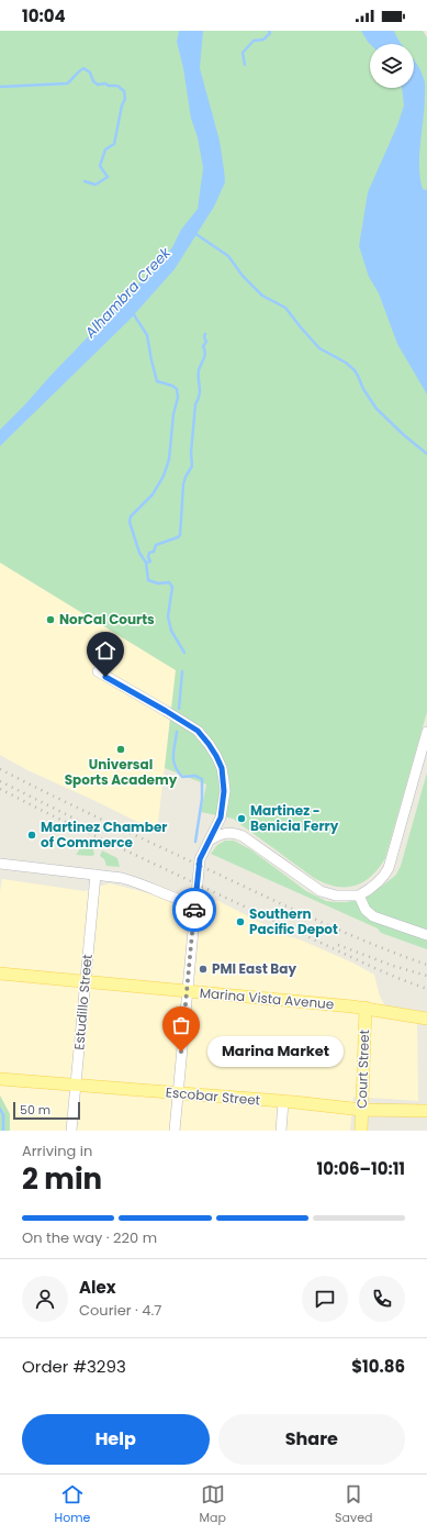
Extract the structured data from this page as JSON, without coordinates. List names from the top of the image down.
{
  "streets": {
    "main road": ["Marina Vista Avenue", "Court Street", "Escobar Street"],
    "street": ["Estudillo Street"]
  },
  "crossings": [
    ["Marina Vista Avenue", "Estudillo Street"],
    ["Marina Vista Avenue", "Court Street"],
    ["Estudillo Street", "Escobar Street"],
    ["Court Street", "Escobar Street"]
  ],
  "water": ["Alhambra Creek"],
  "places": [
    "NorCal Courts",
    "Universal Sports Academy",
    "Martinez - Benicia Ferry",
    "Martinez Chamber of Commerce",
    "Southern Pacific Depot",
    "PMI East Bay",
    "Marina Market"
  ],
  "scale_bar": "50 m",
  "page": {
    "status": "10:04",
    "bubble": "Marina Market",
    "scale": "50 m",
    "heading": ["2 min", "Arriving in", "10:06–10:11"],
    "panel": [
      "Alex",
      "Courier · 4.7",
      "Order #3293",
      "$10.86"
    ],
    "bar": "On the way · 220 m",
    "buttons": ["Help", "Share"],
    "tabs": ["Home", "Map", "Saved"]
  }
}
